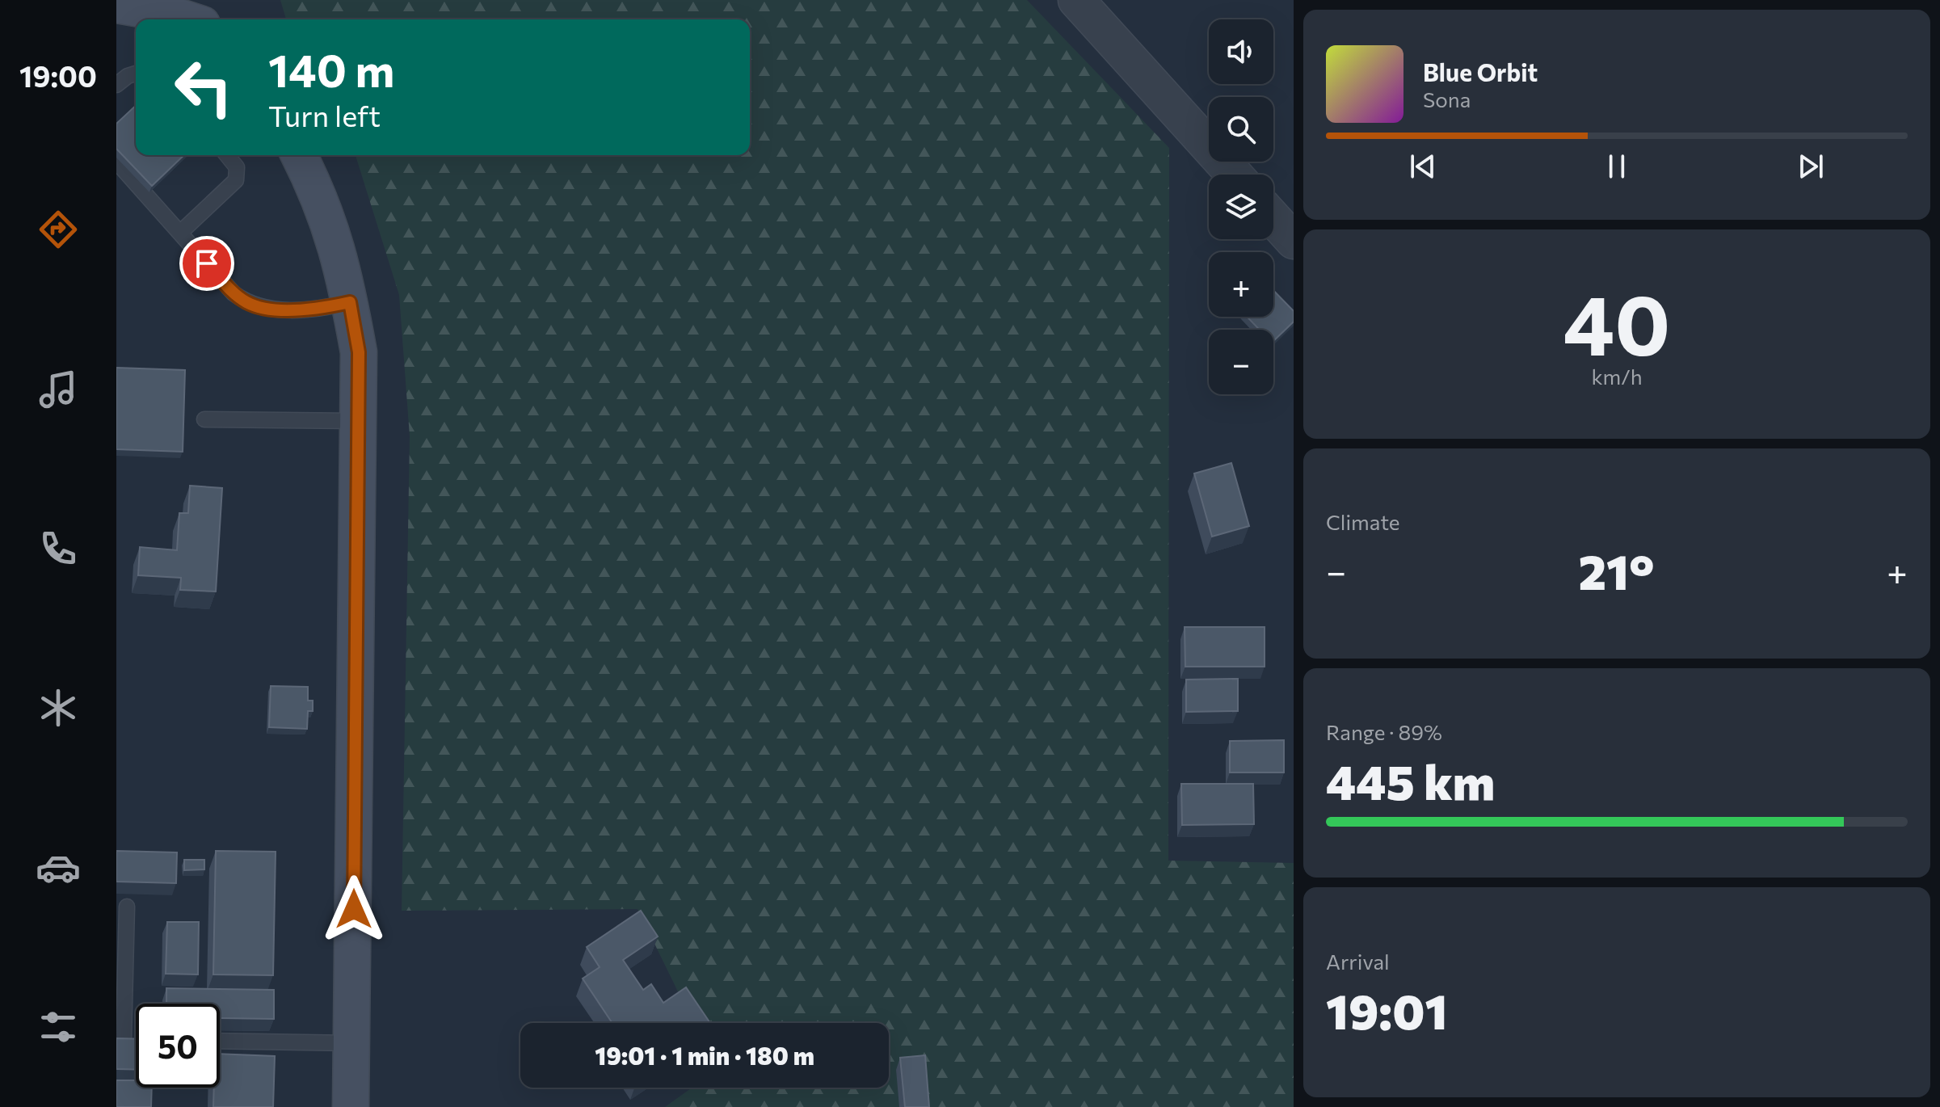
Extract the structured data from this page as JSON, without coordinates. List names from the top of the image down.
{
  "page": {
    "tabs": "19:00",
    "map_buttons": ["+", "−"],
    "turn": ["140 m", "Turn left"],
    "song": ["Blue Orbit", "Sona"],
    "tile": [
      ["40", "km/h"],
      "Climate",
      ["Range · 89%", "445 km"],
      ["Arrival", "19:01"]
    ],
    "heat": ["−", "21°", "+"],
    "limit": "50",
    "trip": "19:01 · 1 min · 180 m"
  }
}
